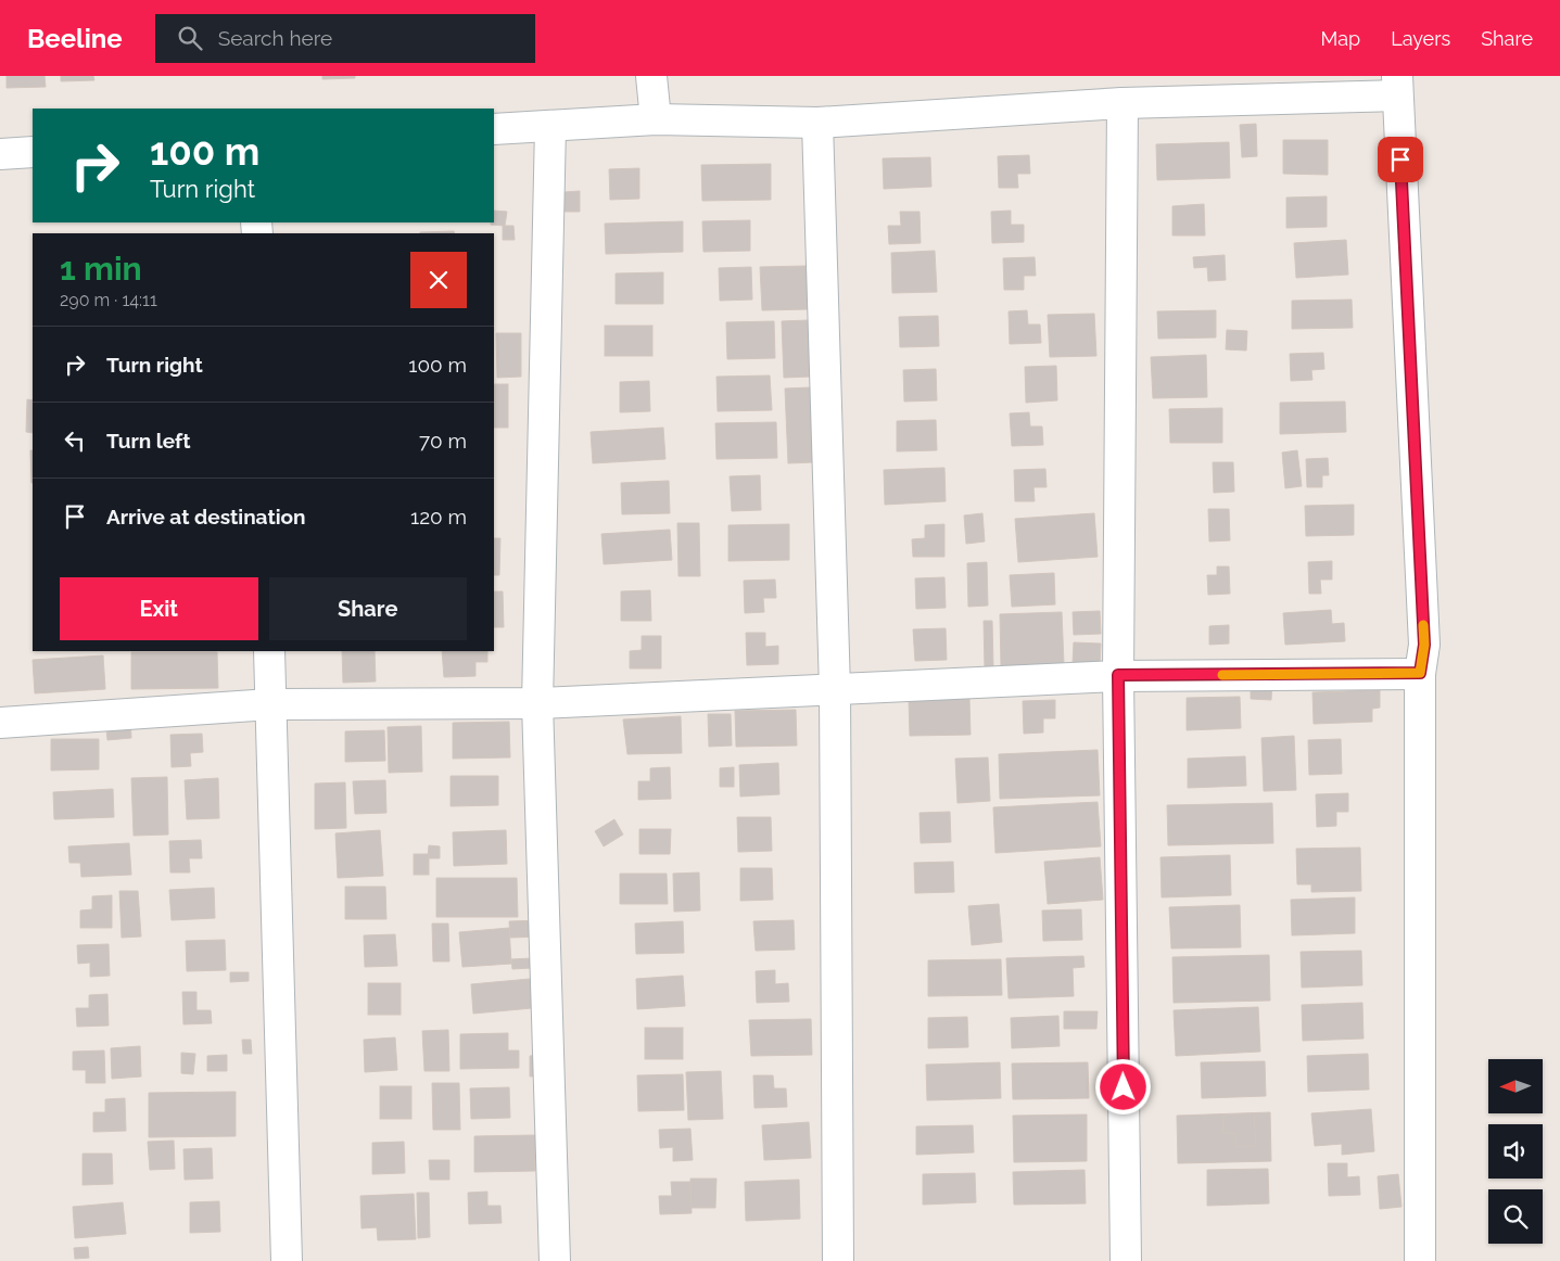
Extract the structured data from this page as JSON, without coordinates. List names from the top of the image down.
{
  "north": "left",
  "page": {
    "header": "Beeline",
    "search": "Search here",
    "nav": ["Map", "Layers", "Share"],
    "turn": ["100 m", "Turn right"],
    "heading": ["1 min", "290 m · 14:11"],
    "list": [
      {
        "name": "Turn right",
        "value": "100 m"
      },
      {
        "name": "Turn left",
        "value": "70 m"
      },
      {
        "name": "Arrive at destination",
        "value": "120 m"
      }
    ],
    "buttons": ["Exit", "Share"]
  }
}
